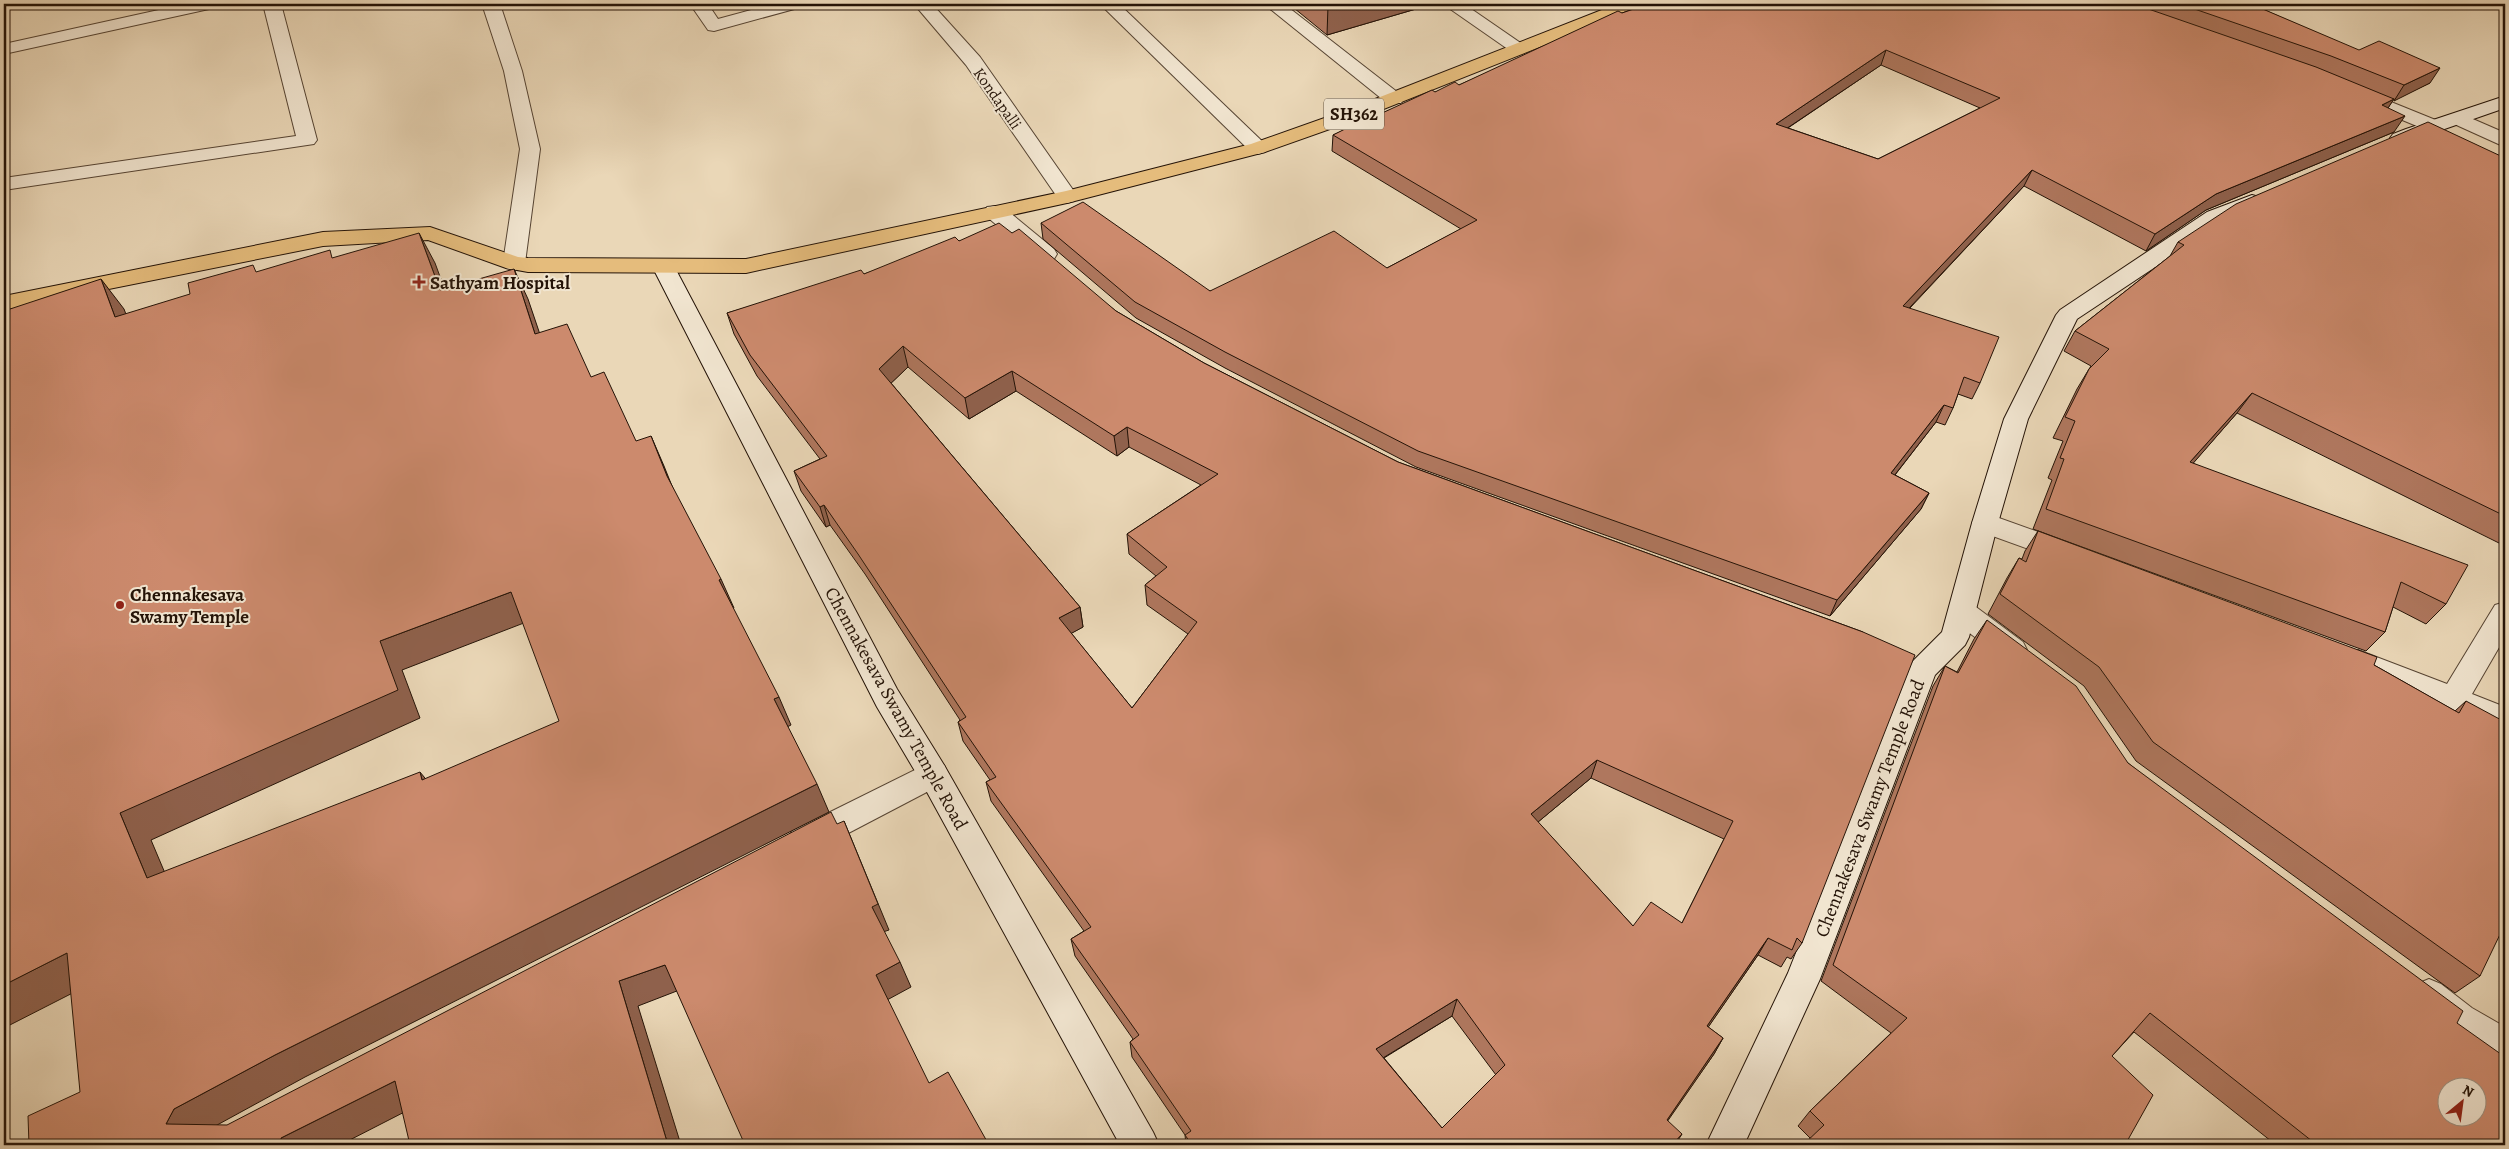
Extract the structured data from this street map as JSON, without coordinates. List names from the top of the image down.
{
  "streets": {
    "main road": ["SH362"],
    "street": ["Kondapalli", "Chennakesava Swamy Temple Road"]
  },
  "crossings": [
    ["Kondapalli", "SH362"],
    ["SH362", "Chennakesava Swamy Temple Road"]
  ],
  "places": {
    "health": ["Sathyam Hospital"],
    "other": ["Chennakesava Swamy Temple"]
  },
  "north": "top right"
}
